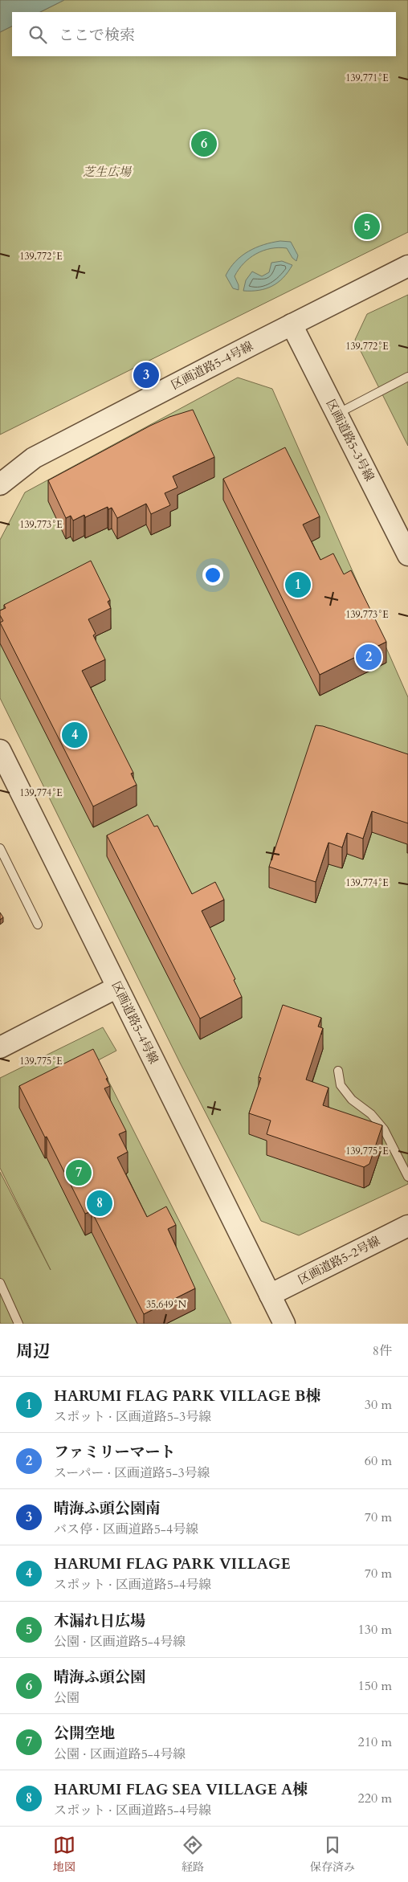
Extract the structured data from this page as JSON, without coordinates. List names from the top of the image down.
{
  "streets": {
    "street": ["区画道路5-4号線", "区画道路5-3号線", "区画道路5-2号線"]
  },
  "crossings": [
    ["区画道路5-4号線", "区画道路5-3号線"],
    ["区画道路5-4号線", "区画道路5-2号線"]
  ],
  "parks": ["芝生広場"],
  "page": {
    "search": "ここで検索",
    "pins": [
      "6",
      "5",
      "3",
      "1",
      "2",
      "4",
      "7",
      "8"
    ],
    "heading": ["周辺", "8件"],
    "list": [
      {
        "mark": "1",
        "name": "HARUMI FLAG PARK VILLAGE B棟",
        "note": "スポット · 区画道路5-3号線",
        "value": "30 m"
      },
      {
        "mark": "2",
        "name": "ファミリーマート",
        "note": "スーパー · 区画道路5-3号線",
        "value": "60 m"
      },
      {
        "mark": "3",
        "name": "晴海ふ頭公園南",
        "note": "バス停 · 区画道路5-4号線",
        "value": "70 m"
      },
      {
        "mark": "4",
        "name": "HARUMI FLAG PARK VILLAGE",
        "note": "スポット · 区画道路5-4号線",
        "value": "70 m"
      },
      {
        "mark": "5",
        "name": "木漏れ日広場",
        "note": "公園 · 区画道路5-4号線",
        "value": "130 m"
      },
      {
        "mark": "6",
        "name": "晴海ふ頭公園",
        "note": "公園",
        "value": "150 m"
      },
      {
        "mark": "7",
        "name": "公開空地",
        "note": "公園 · 区画道路5-4号線",
        "value": "210 m"
      },
      {
        "mark": "8",
        "name": "HARUMI FLAG SEA VILLAGE A棟",
        "note": "スポット · 区画道路5-4号線",
        "value": "220 m"
      }
    ],
    "nav": ["地図", "経路", "保存済み"]
  },
  "coordinates": [
    "139.771°E",
    "139.772°E",
    "139.773°E",
    "139.774°E",
    "139.775°E",
    "35.649°N"
  ]
}
